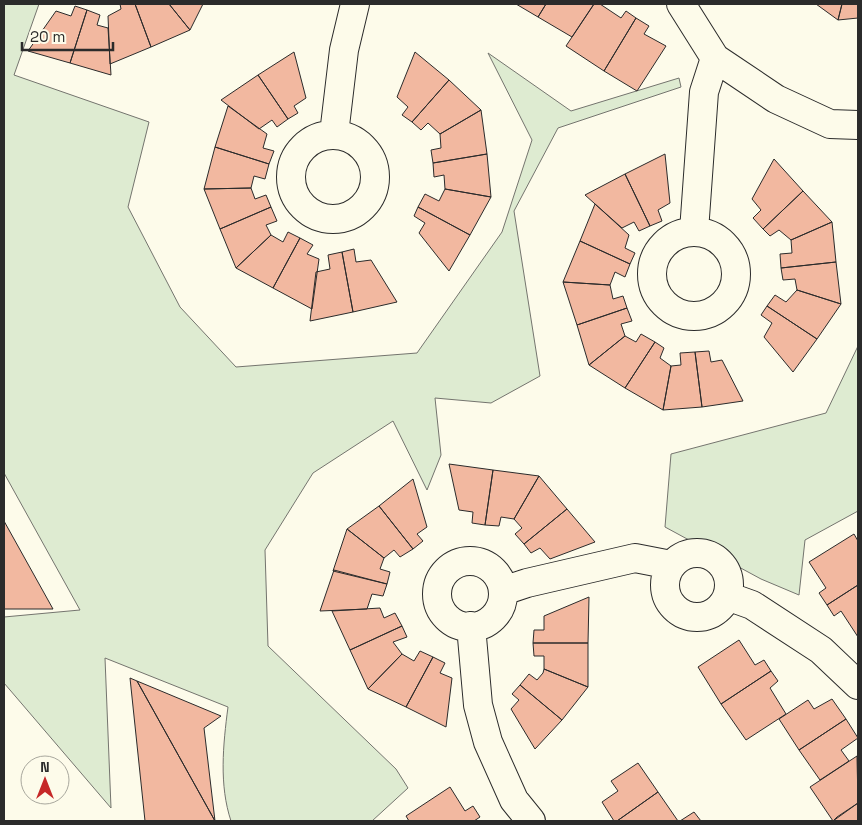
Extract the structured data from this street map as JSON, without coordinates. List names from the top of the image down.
{
  "scale_bar": "20 m",
  "north": "top"
}
